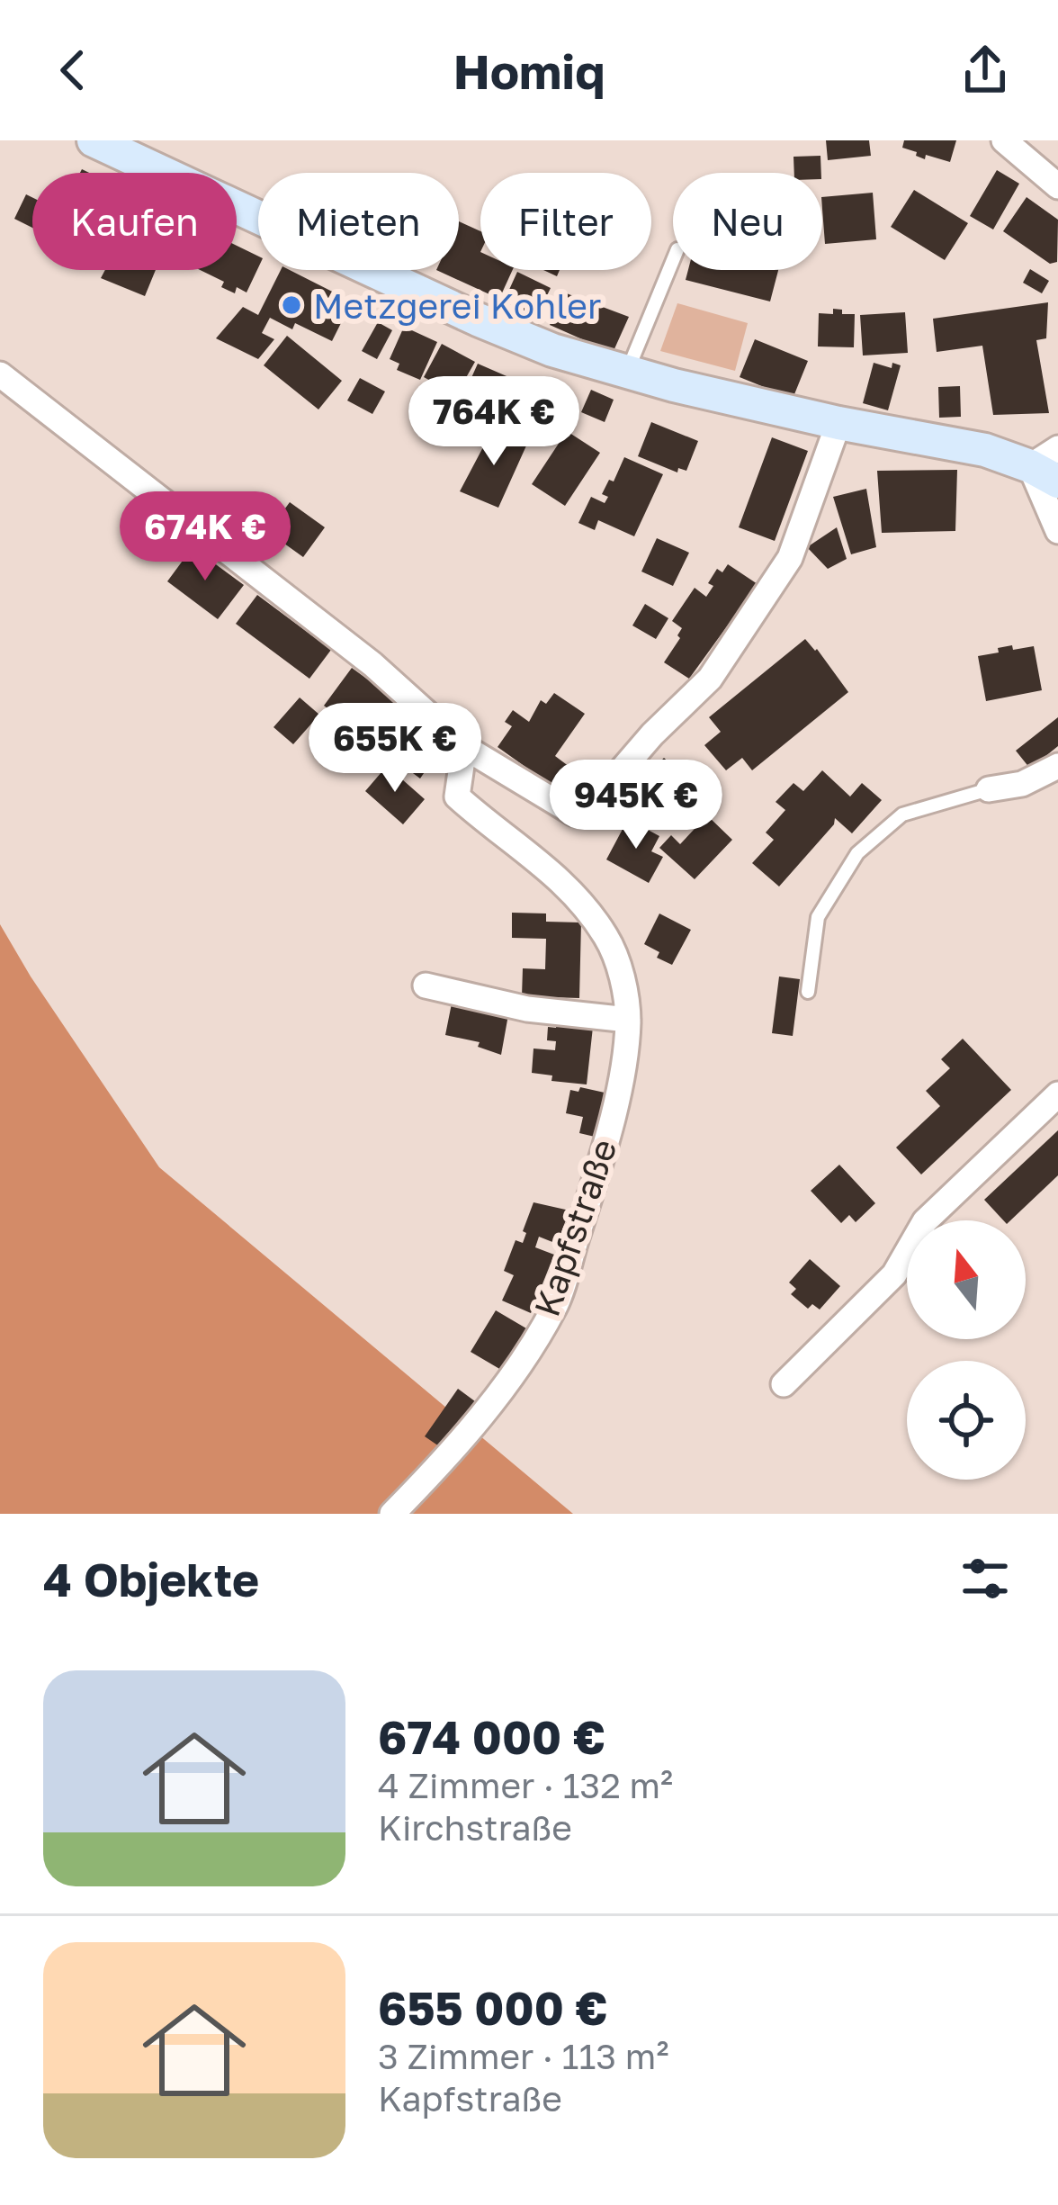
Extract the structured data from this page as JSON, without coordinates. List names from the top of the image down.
{
  "streets": {
    "street": ["Kapfstraße"]
  },
  "places": ["Metzgerei Kohler"],
  "north": "top",
  "page": {
    "header": "Homiq",
    "chip": [
      "Kaufen",
      "Mieten",
      "Filter",
      "Neu"
    ],
    "price": [
      "764K €",
      "674K €",
      "655K €",
      "945K €"
    ],
    "heading": "4 Objekte",
    "list": [
      {
        "name": "674 000 €",
        "note": "4 Zimmer · 132 m² · Kirchstraße"
      },
      {
        "name": "655 000 €",
        "note": "3 Zimmer · 113 m² · Kapfstraße"
      }
    ]
  }
}
